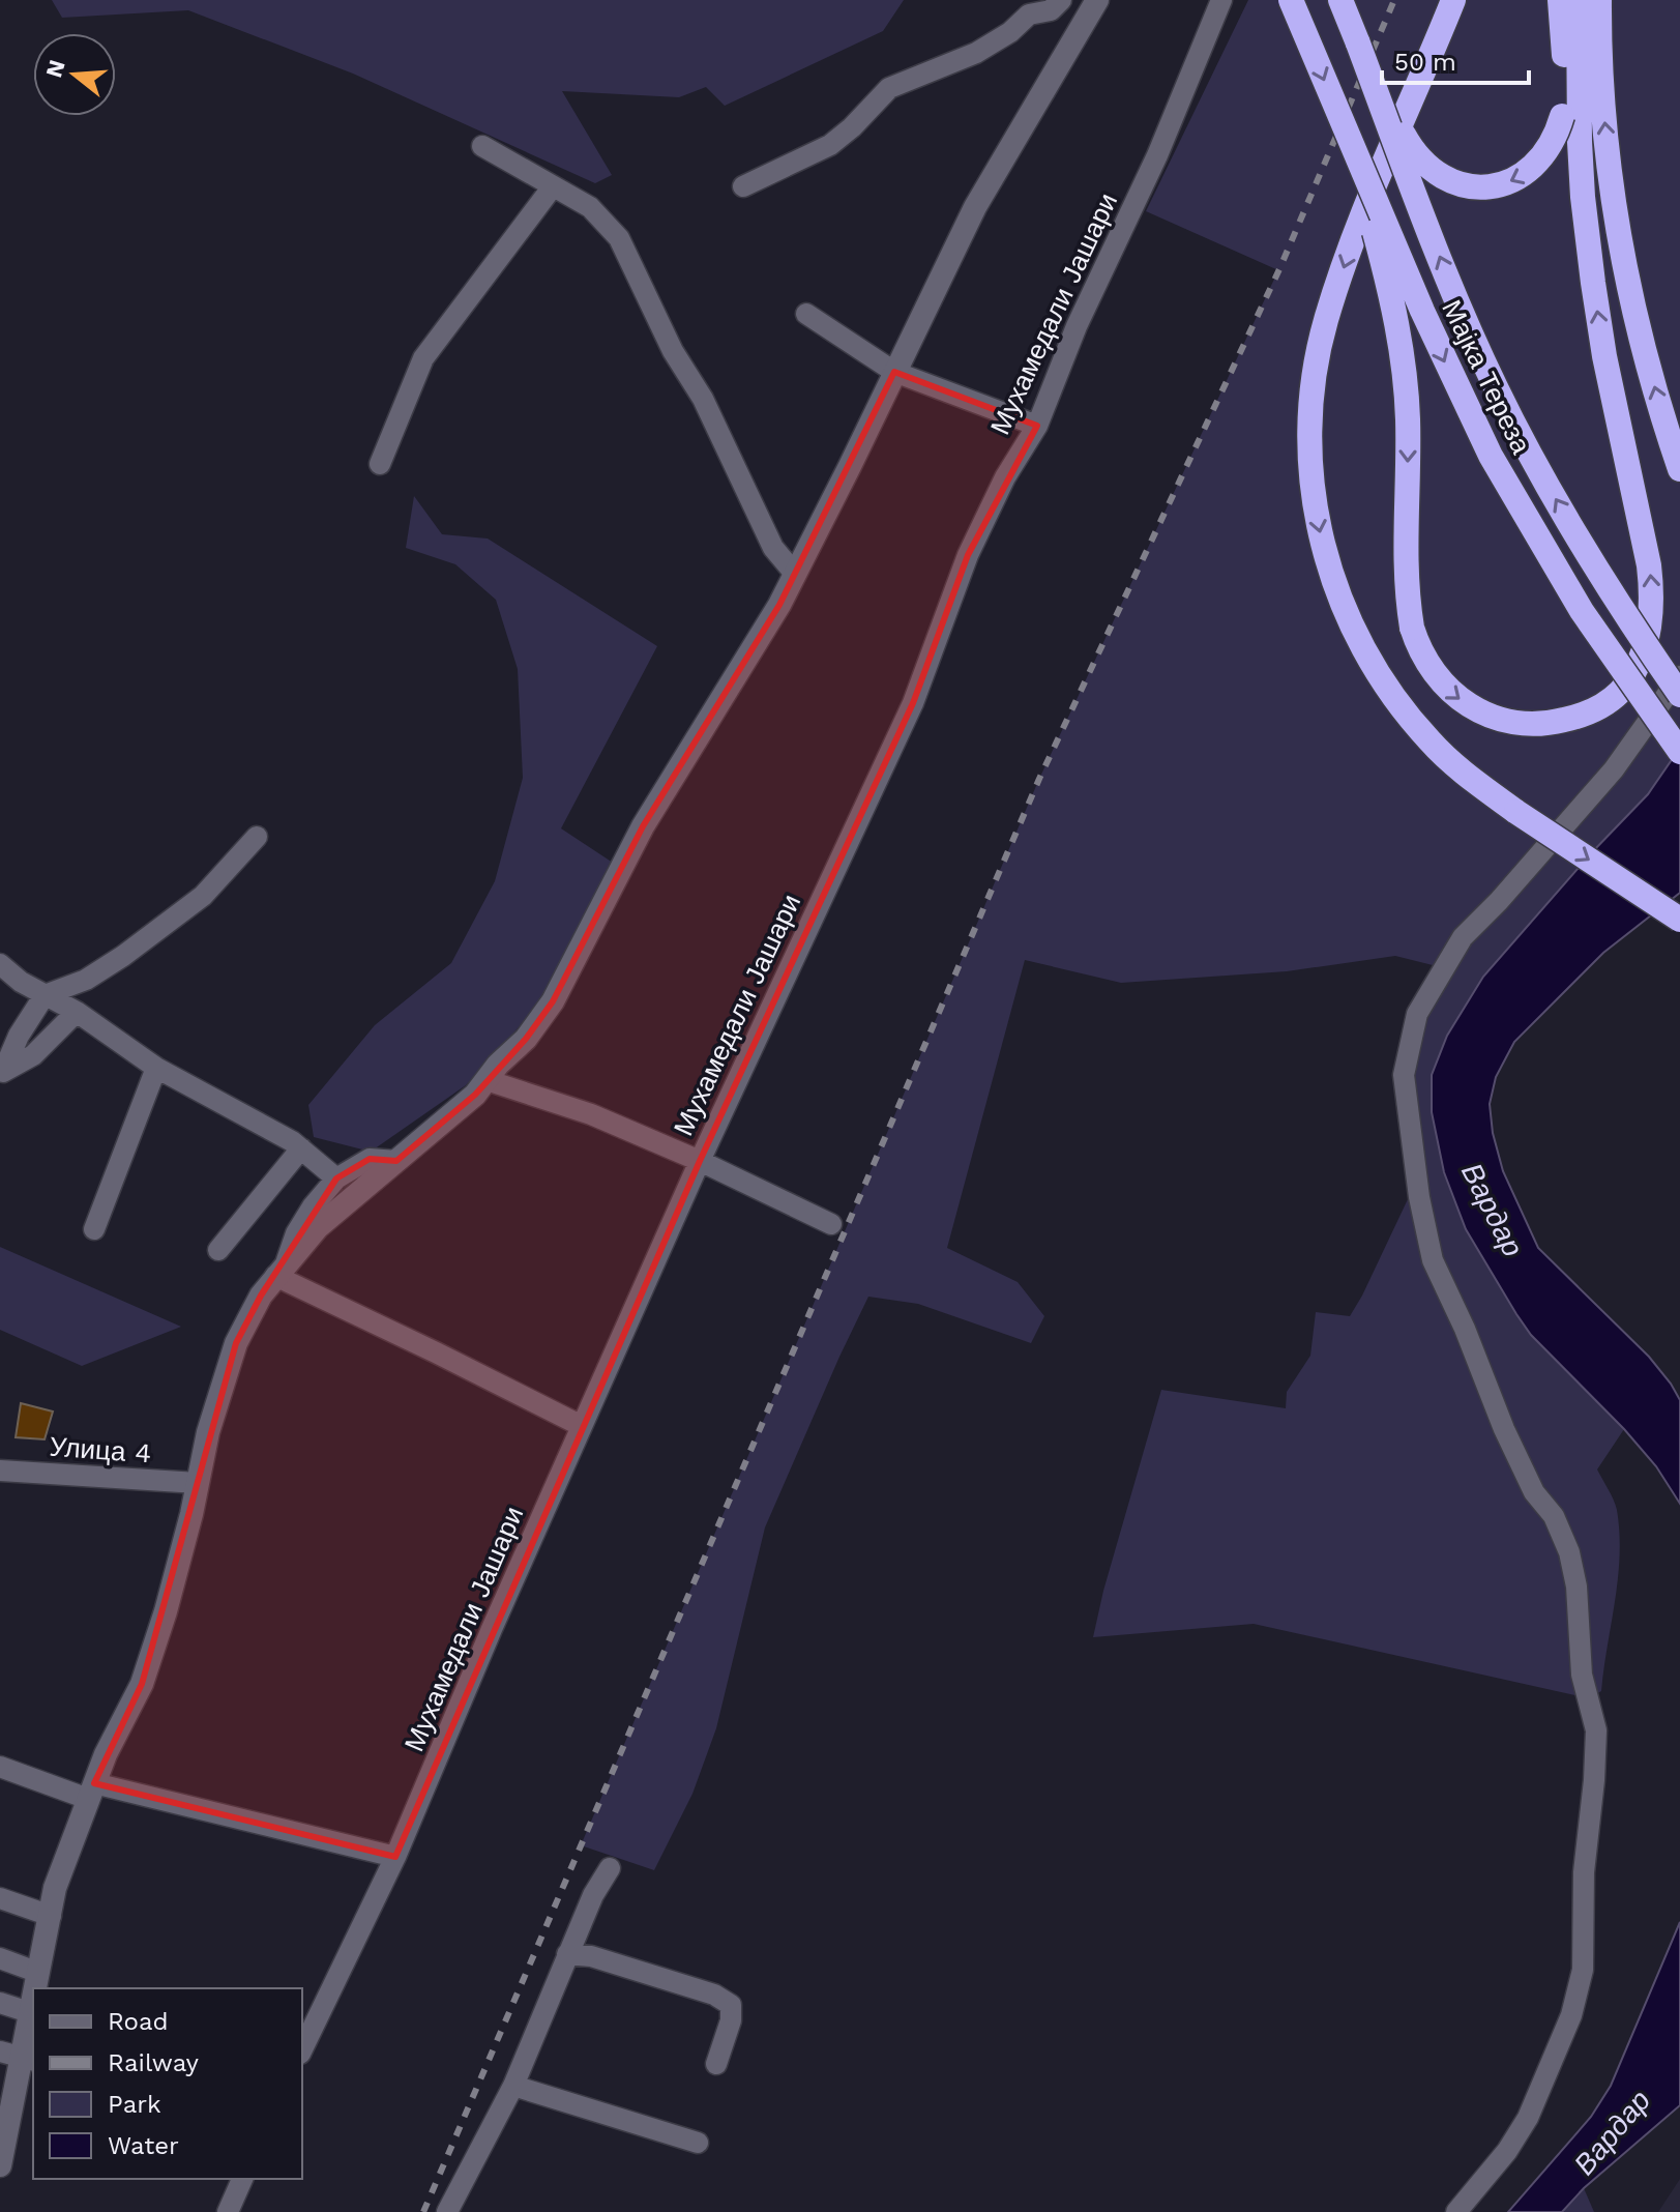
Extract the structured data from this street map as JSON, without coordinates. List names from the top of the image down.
{
  "streets": {
    "highway": ["Мајка Тереза"],
    "street": ["Мухамедали Јашари", "Улица 4"]
  },
  "water": ["Вардар"],
  "legend": [
    "Road",
    "Railway",
    "Park",
    "Water"
  ],
  "scale_bar": "50 m",
  "north": "left"
}
